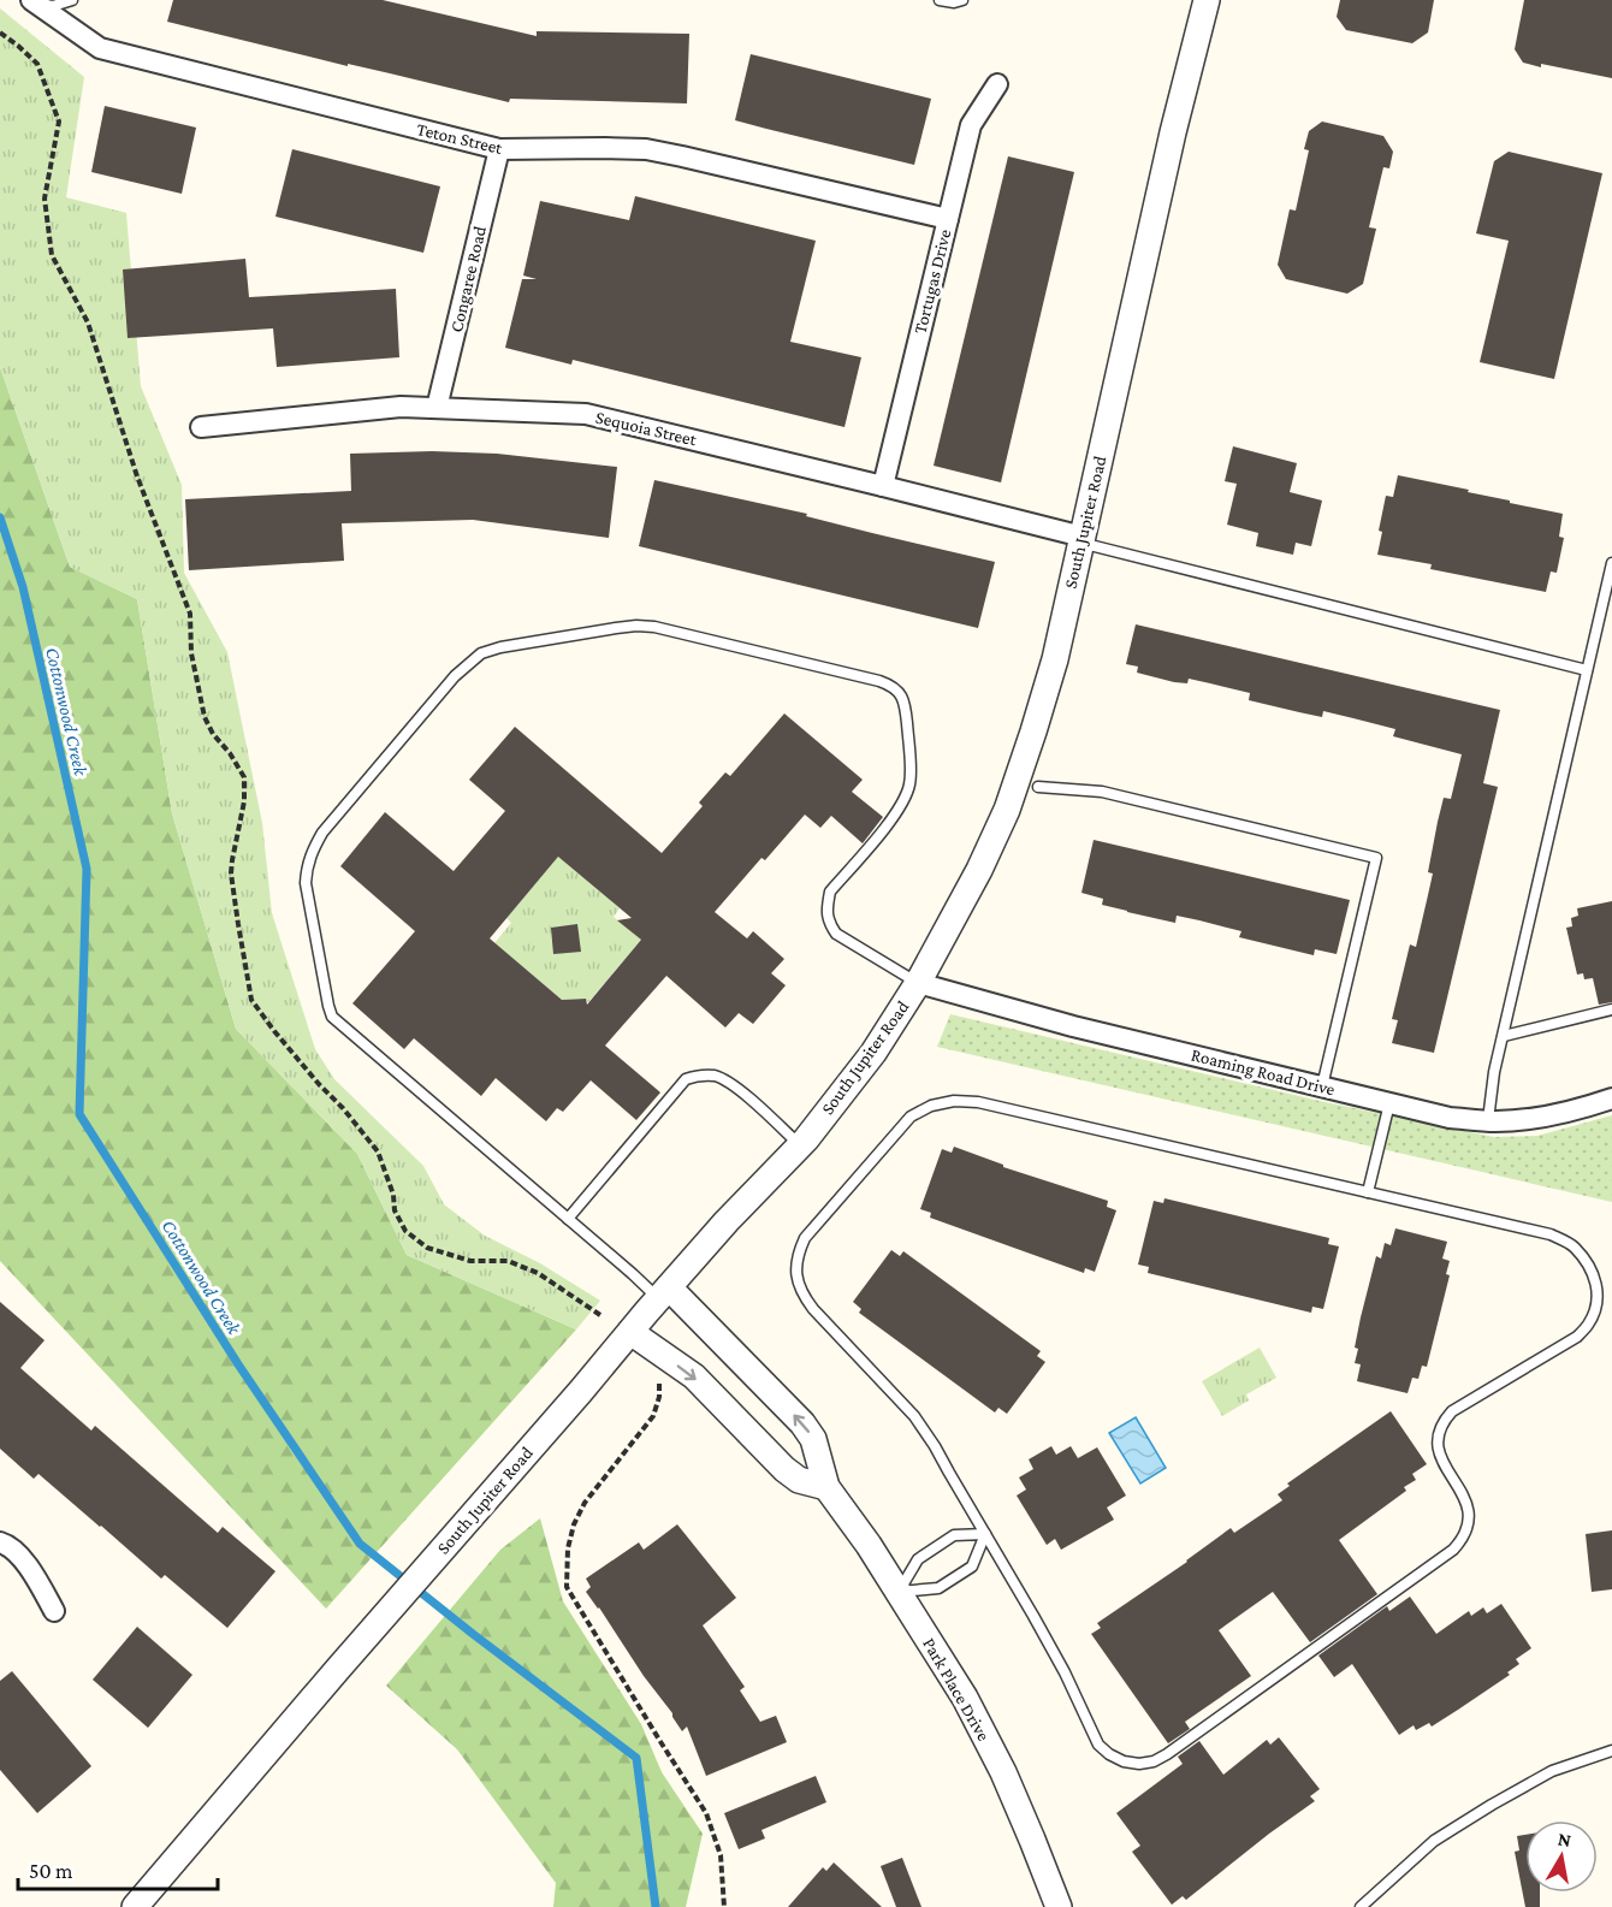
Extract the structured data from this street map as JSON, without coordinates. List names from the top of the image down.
{
  "streets": {
    "street": [
      "Teton Street",
      "Congaree Road",
      "Tortugas Drive",
      "Sequoia Street",
      "South Jupiter Road",
      "Roaming Road Drive",
      "Park Place Drive"
    ]
  },
  "crossings": [
    ["Teton Street", "Congaree Road"],
    ["Teton Street", "Tortugas Drive"],
    ["Congaree Road", "Sequoia Street"],
    ["Tortugas Drive", "Sequoia Street"],
    ["Sequoia Street", "South Jupiter Road"],
    ["South Jupiter Road", "Roaming Road Drive"],
    ["South Jupiter Road", "Park Place Drive"]
  ],
  "water": ["Cottonwood Creek"],
  "scale_bar": "50 m",
  "north": "top"
}
